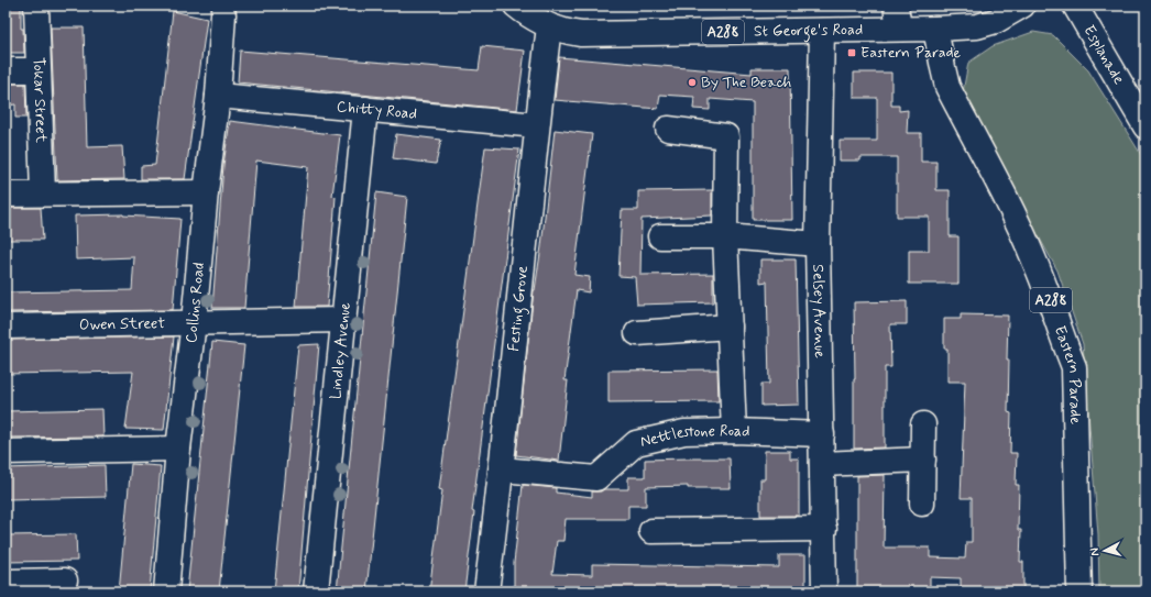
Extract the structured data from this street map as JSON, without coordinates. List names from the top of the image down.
{
  "streets": {
    "street": [
      "St George's Road",
      "A288",
      "Esplanade",
      "Tokar Street",
      "Chitty Road",
      "Collins Road",
      "Festing Grove",
      "Selsey Avenue",
      "Owen Street",
      "Lindley Avenue",
      "Eastern Parade",
      "Nettlestone Road"
    ]
  },
  "crossings": [
    ["St George's Road", "Festing Grove"],
    ["St George's Road", "Selsey Avenue"],
    ["St George's Road", "Eastern Parade"],
    ["Chitty Road", "Collins Road"],
    ["Chitty Road", "Festing Grove"],
    ["Chitty Road", "Lindley Avenue"],
    ["Collins Road", "Owen Street"],
    ["Festing Grove", "Nettlestone Road"],
    ["Selsey Avenue", "Nettlestone Road"],
    ["Owen Street", "Lindley Avenue"]
  ],
  "places": {
    "transit": ["Eastern Parade"],
    "other": ["By The Beach"]
  },
  "north": "left"
}
